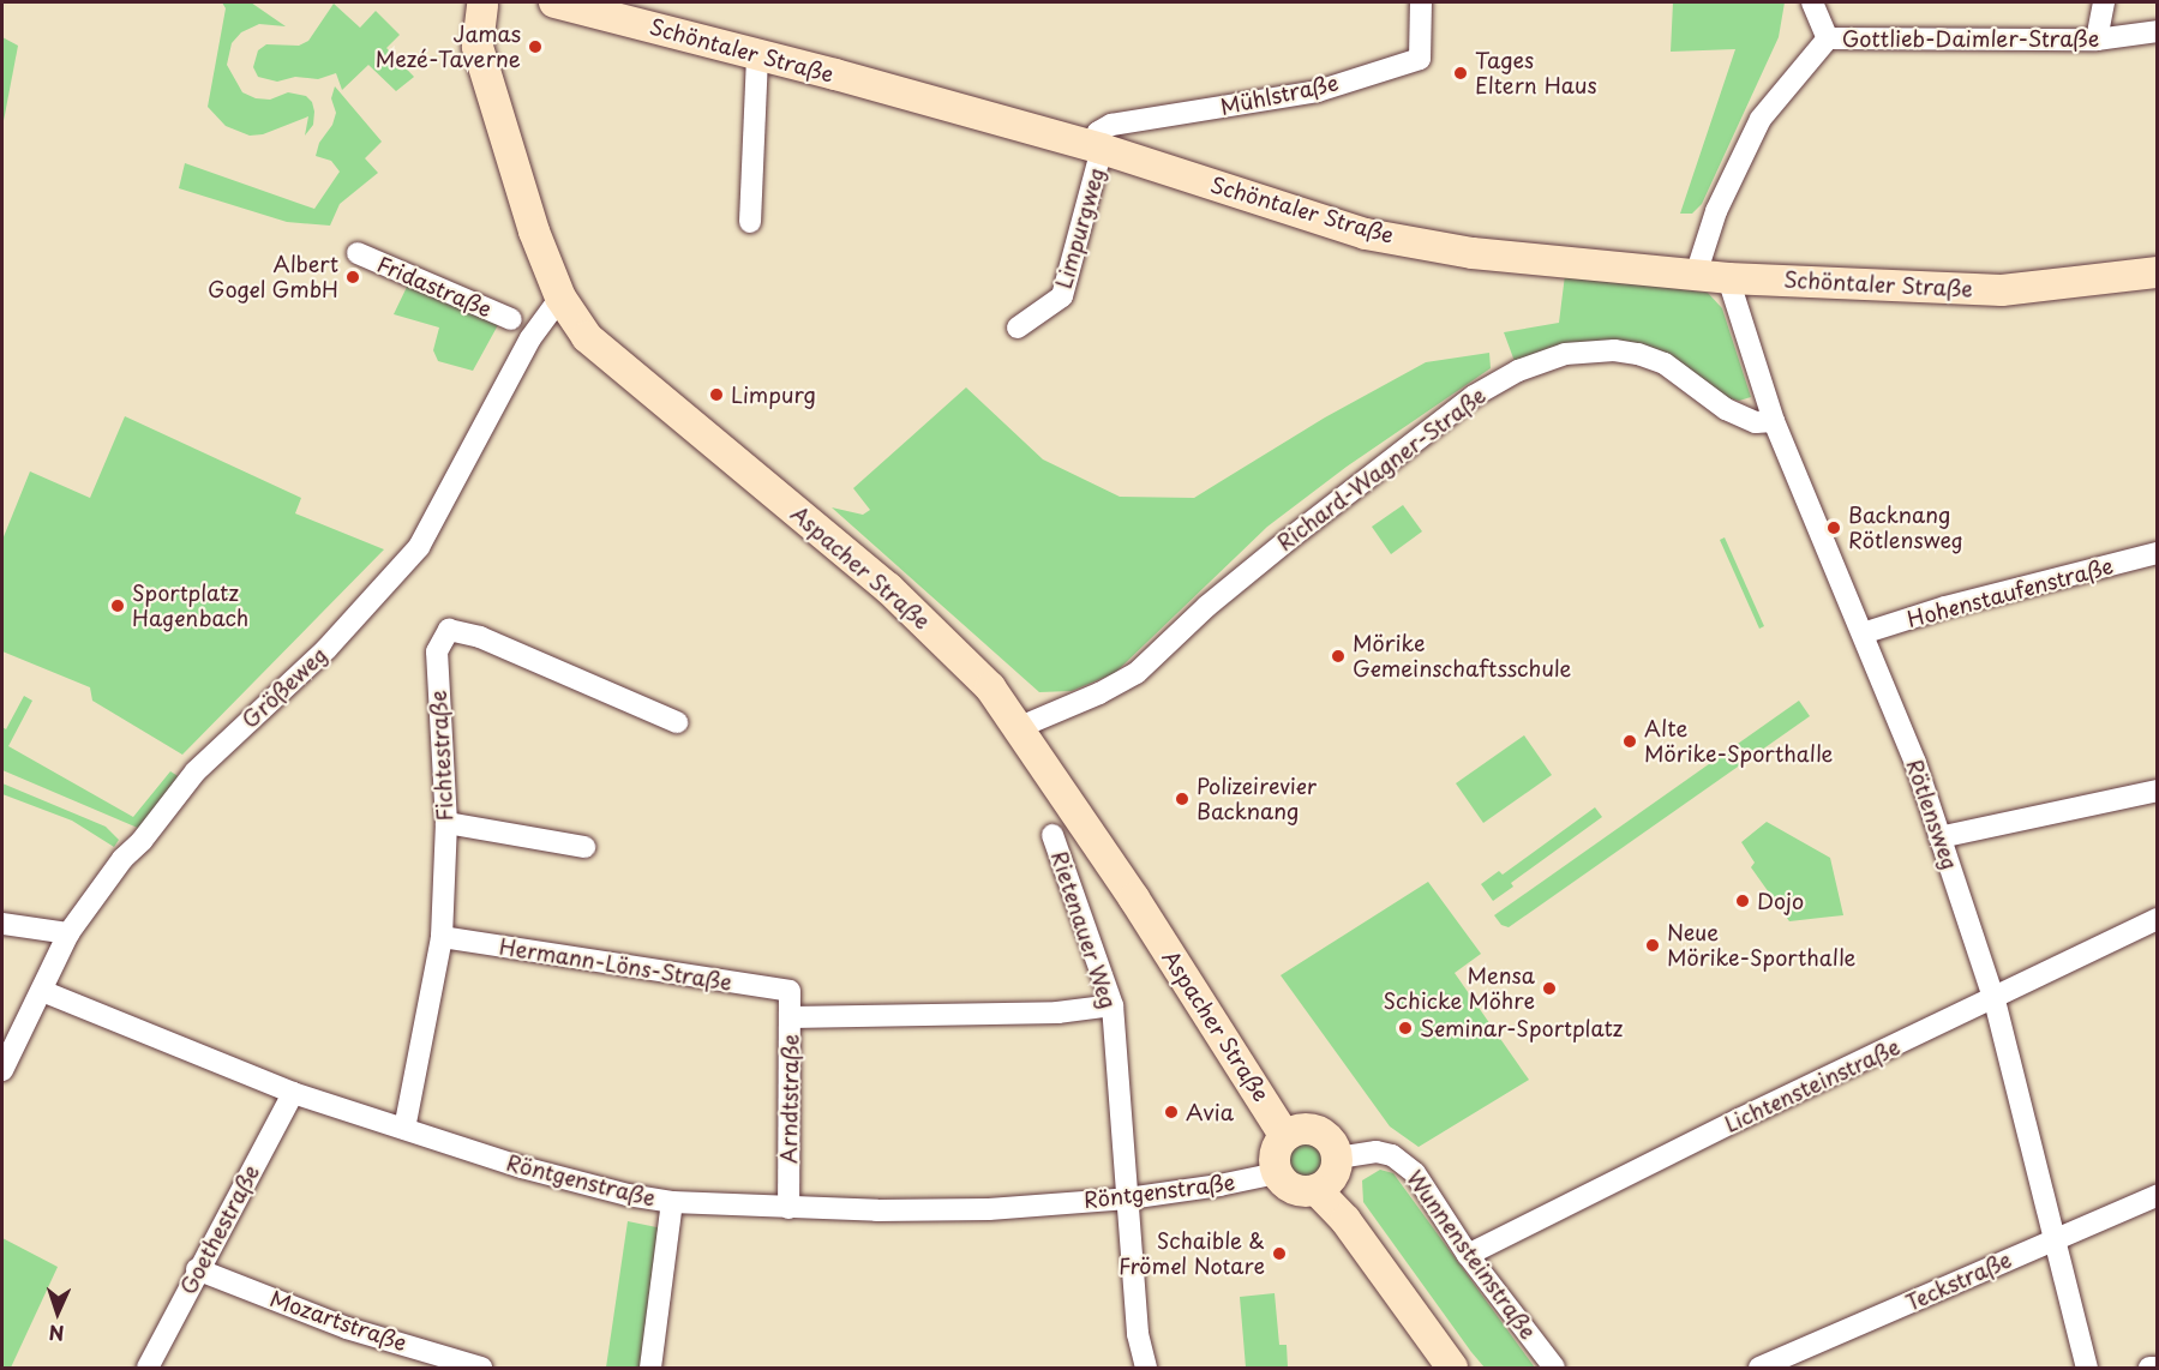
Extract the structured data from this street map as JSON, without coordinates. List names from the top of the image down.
{
  "streets": {
    "street": [
      "Gottlieb-Daimler-Straße",
      "Schöntaler Straße",
      "Mühlstraße",
      "Limpurgweg",
      "Fridastraße",
      "Richard-Wagner-Straße",
      "Aspacher Straße",
      "Hohenstaufenstraße",
      "Größeweg",
      "Fichtestraße",
      "Rötlensweg",
      "Rietenauer Weg",
      "Hermann-Löns-Straße",
      "Lichtensteinstraße",
      "Arndtstraße",
      "Röntgenstraße",
      "Goethestraße",
      "Wunnensteinstraße",
      "Teckstraße",
      "Mozartstraße"
    ]
  },
  "crossings": [
    ["Schöntaler Straße", "Mühlstraße"],
    ["Schöntaler Straße", "Limpurgweg"],
    ["Schöntaler Straße", "Rötlensweg"],
    ["Mühlstraße", "Limpurgweg"],
    ["Richard-Wagner-Straße", "Aspacher Straße"],
    ["Richard-Wagner-Straße", "Rötlensweg"],
    ["Aspacher Straße", "Größeweg"],
    ["Aspacher Straße", "Röntgenstraße"],
    ["Aspacher Straße", "Wunnensteinstraße"],
    ["Hohenstaufenstraße", "Rötlensweg"],
    ["Größeweg", "Röntgenstraße"],
    ["Fichtestraße", "Hermann-Löns-Straße"],
    ["Fichtestraße", "Röntgenstraße"],
    ["Rötlensweg", "Lichtensteinstraße"],
    ["Rötlensweg", "Teckstraße"],
    ["Rietenauer Weg", "Röntgenstraße"],
    ["Hermann-Löns-Straße", "Arndtstraße"],
    ["Lichtensteinstraße", "Wunnensteinstraße"],
    ["Arndtstraße", "Röntgenstraße"],
    ["Röntgenstraße", "Goethestraße"],
    ["Röntgenstraße", "Wunnensteinstraße"],
    ["Goethestraße", "Mozartstraße"]
  ],
  "places": [
    "Jamas Mezé-Taverne",
    "Tages Eltern Haus",
    "Albert Gogel GmbH",
    "Limpurg",
    "Backnang Rötlensweg",
    "Sportplatz Hagenbach",
    "Mörike Gemeinschaftsschule",
    "Alte Mörike-Sporthalle",
    "Polizeirevier Backnang",
    "Dojo",
    "Neue Mörike-Sporthalle",
    "Mensa Schicke Möhre",
    "Seminar-Sportplatz",
    "Avia",
    "Schaible & Frömel Notare"
  ],
  "north": "bottom"
}
